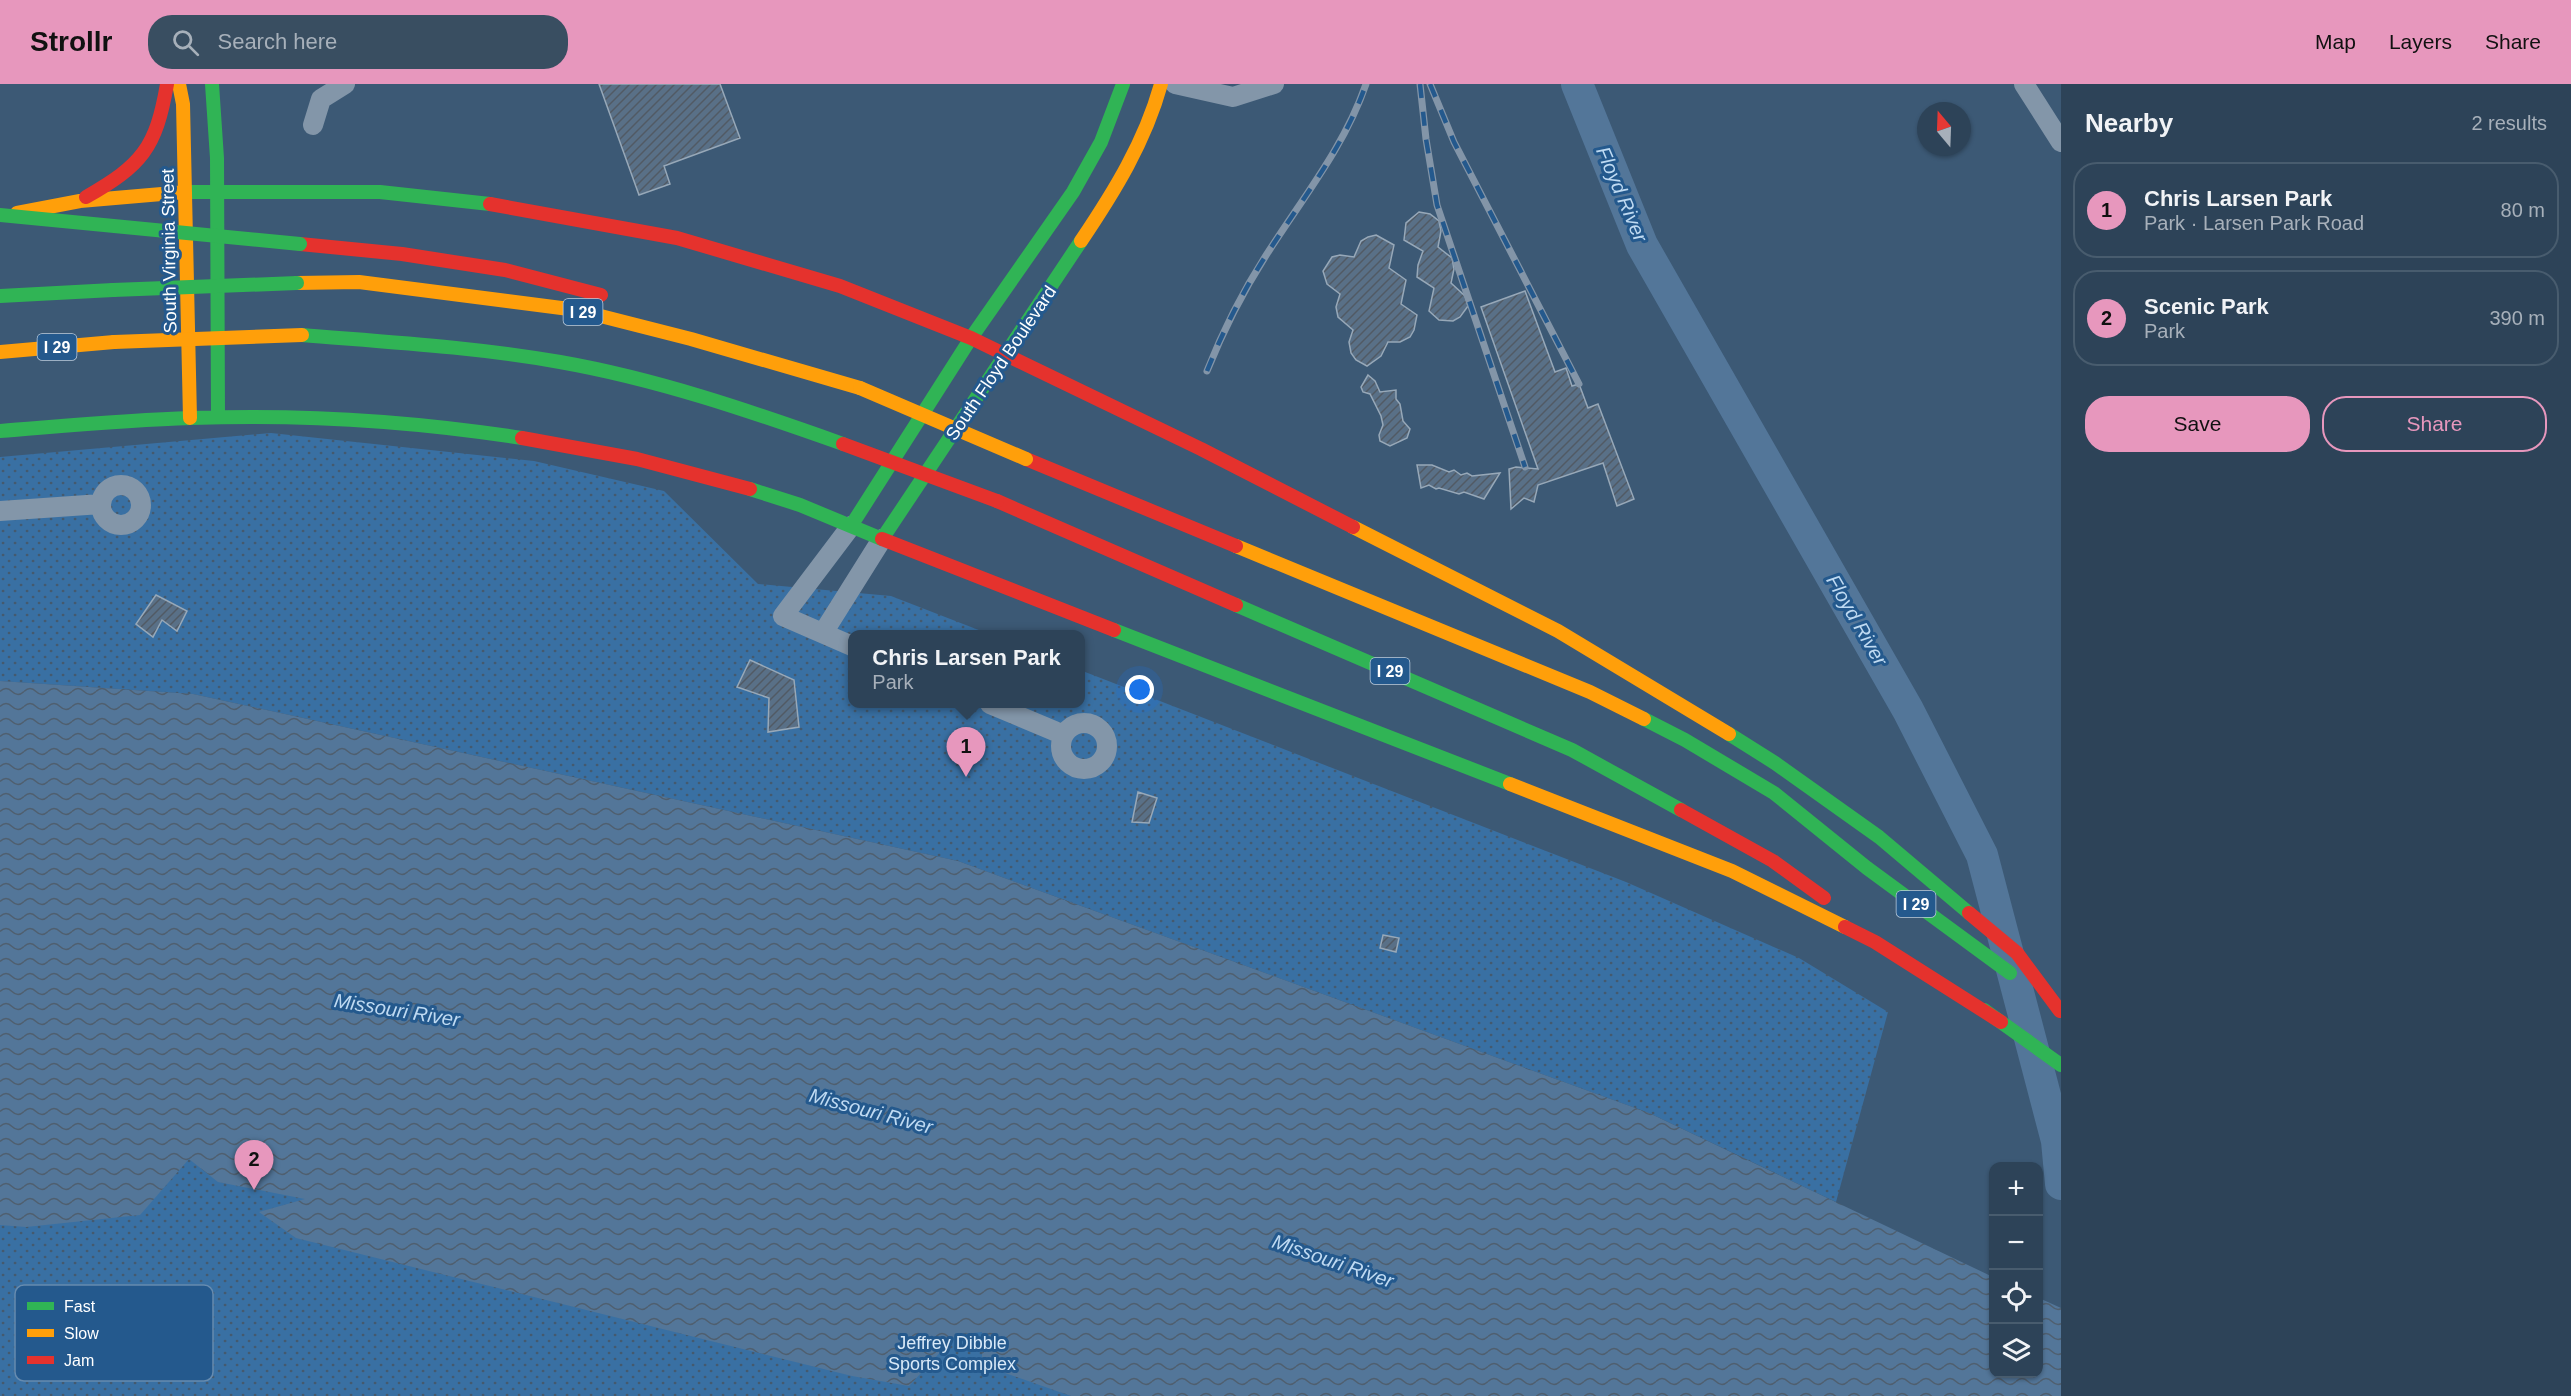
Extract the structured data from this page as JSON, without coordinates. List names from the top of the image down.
{
  "streets": {
    "main road": ["South Virginia Street", "I 29", "South Floyd Boulevard"]
  },
  "water": ["Floyd River", "Missouri River"],
  "parks": ["Jeffrey Dibble Sports Complex"],
  "legend": ["Fast", "Slow", "Jam"],
  "north": "top",
  "page": {
    "header": "Strollr",
    "search": "Search here",
    "nav": ["Map", "Layers", "Share"],
    "heading": ["Nearby", "2 results"],
    "list": [
      {
        "mark": "1",
        "name": "Chris Larsen Park",
        "note": "Park · Larsen Park Road",
        "value": "80 m"
      },
      {
        "mark": "2",
        "name": "Scenic Park",
        "note": "Park",
        "value": "390 m"
      }
    ],
    "buttons": ["Save", "Share"],
    "popup": ["Chris Larsen Park", "Park"],
    "pins": ["1", "2"],
    "map_buttons": ["+", "−"]
  }
}
